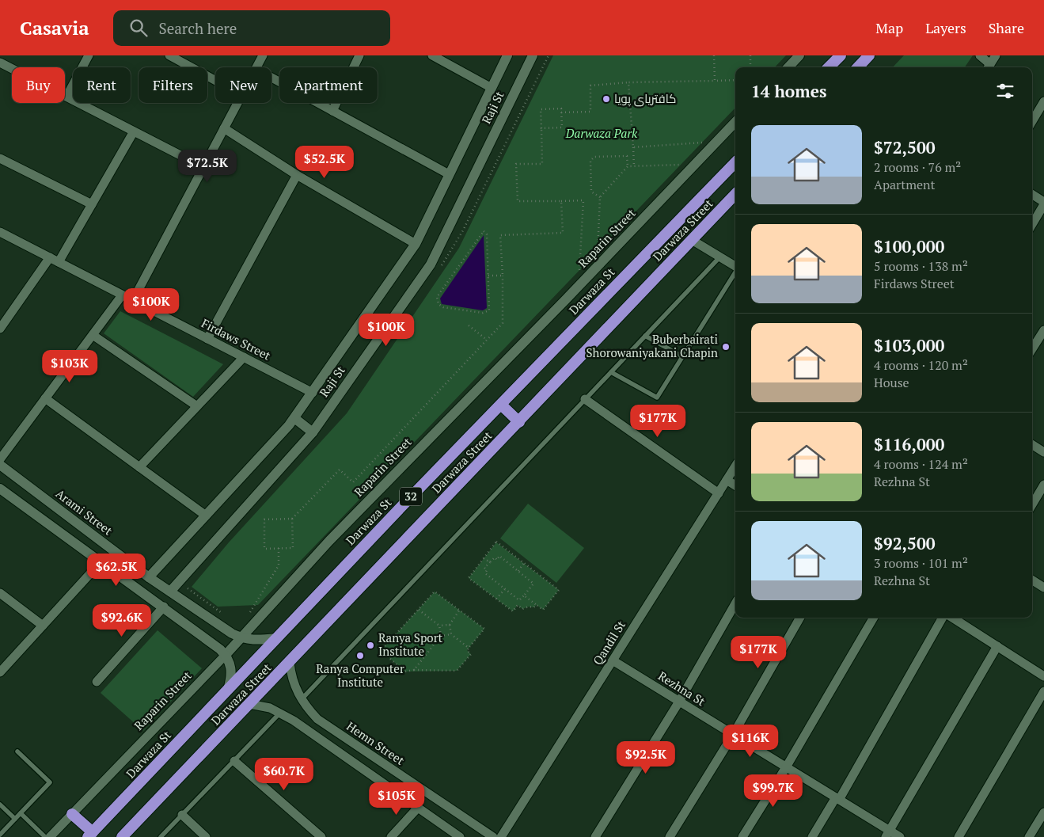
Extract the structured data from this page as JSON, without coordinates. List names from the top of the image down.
{
  "streets": {
    "highway": ["Darwaza Street", "Darwaza St", "32"],
    "street": [
      "Raji St",
      "Raparin Street",
      "Firdaws Street",
      "Arami Street",
      "Qandil St",
      "Rezhna St",
      "Hemn Street"
    ]
  },
  "crossings": [
    ["Raji St", "Firdaws Street"],
    ["Raji St", "Arami Street"],
    ["Darwaza Street", "Hemn Street"],
    ["Raparin Street", "Arami Street"],
    ["Darwaza St", "Arami Street"],
    ["Qandil St", "Rezhna St"]
  ],
  "parks": ["Darwaza Park"],
  "places": [
    "کافتریای پویا",
    "Buberbairati Shorowaniyakani Chapin",
    "Ranya Sport Institute",
    "Ranya Computer Institute"
  ],
  "page": {
    "header": "Casavia",
    "search": "Search here",
    "nav": ["Map", "Layers", "Share"],
    "chip": [
      "Buy",
      "Rent",
      "Filters",
      "New",
      "Apartment"
    ],
    "heading": "14 homes",
    "list": [
      {
        "name": "$72,500",
        "note": "2 rooms · 76 m² · Apartment"
      },
      {
        "name": "$100,000",
        "note": "5 rooms · 138 m² · Firdaws Street"
      },
      {
        "name": "$103,000",
        "note": "4 rooms · 120 m² · House"
      },
      {
        "name": "$116,000",
        "note": "4 rooms · 124 m² · Rezhna St"
      },
      {
        "name": "$92,500",
        "note": "3 rooms · 101 m² · Rezhna St"
      }
    ],
    "price": [
      "$52.5K",
      "$72.5K",
      "$100K",
      "$100K",
      "$103K",
      "$177K",
      "$62.5K",
      "$92.6K",
      "$177K",
      "$116K",
      "$92.5K",
      "$60.7K",
      "$99.7K",
      "$105K"
    ]
  }
}
